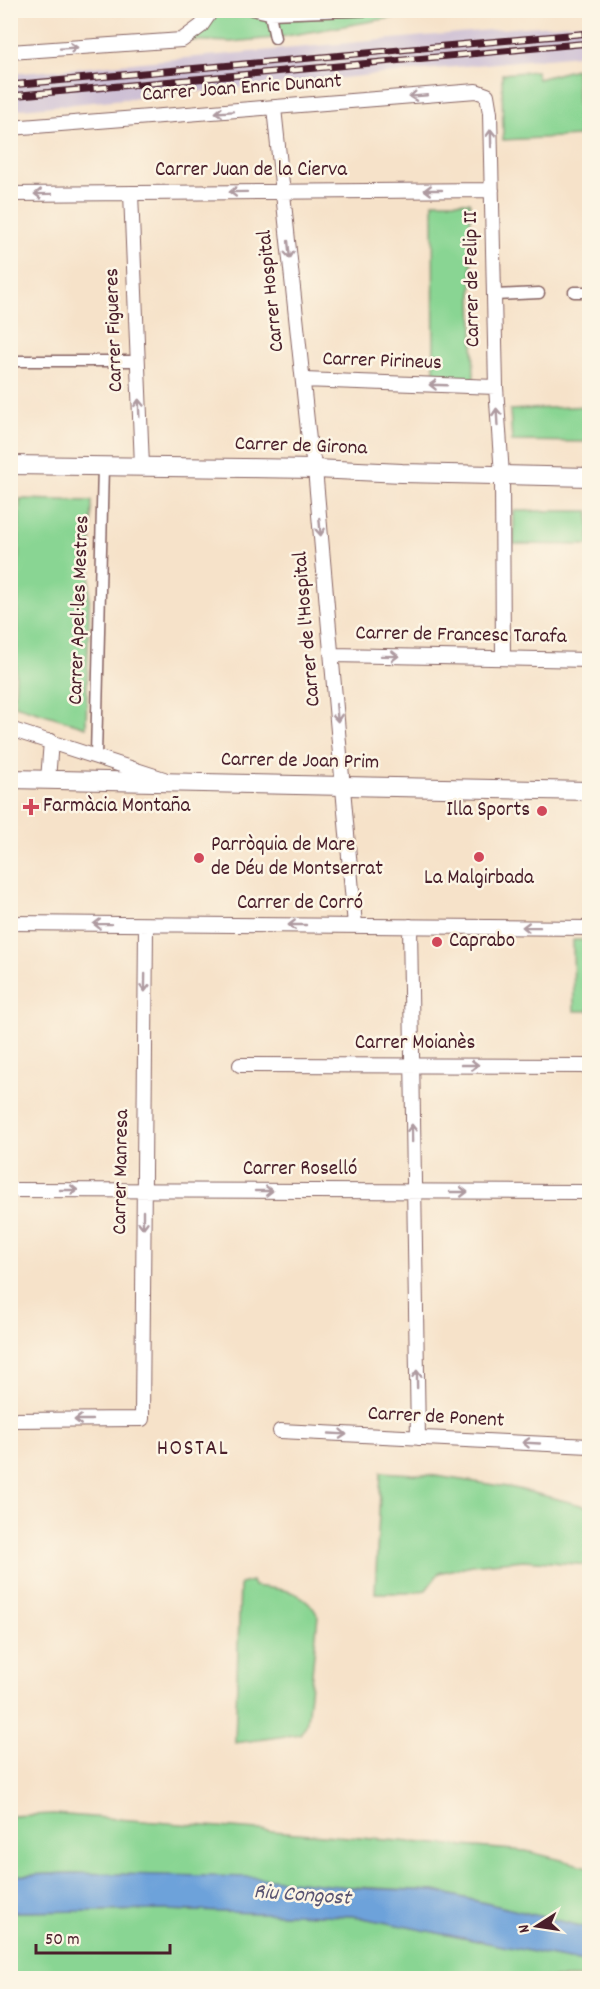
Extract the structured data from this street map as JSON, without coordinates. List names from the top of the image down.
{
  "streets": {
    "street": [
      "Carrer Joan Enric Dunant",
      "Carrer Juan de la Cierva",
      "Carrer de Felip II",
      "Carrer Hospital",
      "Carrer Figueres",
      "Carrer Pirineus",
      "Carrer de Girona",
      "Carrer Apel·les Mestres",
      "Carrer de l'Hospital",
      "Carrer de Francesc Tarafa",
      "Carrer de Joan Prim",
      "Carrer de Corró",
      "Carrer Moianès",
      "Carrer Roselló",
      "Carrer Manresa",
      "Carrer de Ponent"
    ]
  },
  "crossings": [
    ["Carrer Joan Enric Dunant", "Carrer de Felip II"],
    ["Carrer Joan Enric Dunant", "Carrer Hospital"],
    ["Carrer Juan de la Cierva", "Carrer de Felip II"],
    ["Carrer Juan de la Cierva", "Carrer Hospital"],
    ["Carrer Juan de la Cierva", "Carrer Figueres"],
    ["Carrer de Felip II", "Carrer Pirineus"],
    ["Carrer de Felip II", "Carrer de Girona"],
    ["Carrer de Felip II", "Carrer de Francesc Tarafa"],
    ["Carrer Hospital", "Carrer Pirineus"],
    ["Carrer Hospital", "Carrer de Girona"],
    ["Carrer Hospital", "Carrer de l'Hospital"],
    ["Carrer Figueres", "Carrer de Girona"],
    ["Carrer de Girona", "Carrer Apel·les Mestres"],
    ["Carrer de Girona", "Carrer de l'Hospital"],
    ["Carrer de l'Hospital", "Carrer de Francesc Tarafa"],
    ["Carrer de l'Hospital", "Carrer de Joan Prim"],
    ["Carrer de l'Hospital", "Carrer de Corró"],
    ["Carrer de Corró", "Carrer Manresa"],
    ["Carrer Roselló", "Carrer Manresa"]
  ],
  "one_way": [
    "Carrer Juan de la Cierva",
    "Carrer Hospital",
    "Carrer Figueres",
    "Carrer Pirineus",
    "Carrer de l'Hospital",
    "Carrer de Francesc Tarafa",
    "Carrer de Corró",
    "Carrer Moianès",
    "Carrer Roselló",
    "Carrer Manresa"
  ],
  "districts": ["HOSTAL"],
  "water": ["Riu Congost"],
  "places": {
    "health": ["Farmàcia Montaña"],
    "other": [
      "Illa Sports",
      "La Malgirbada",
      "Parròquia de Mare de Déu de Montserrat",
      "Caprabo"
    ]
  },
  "scale_bar": "50 m",
  "north": "left"
}
